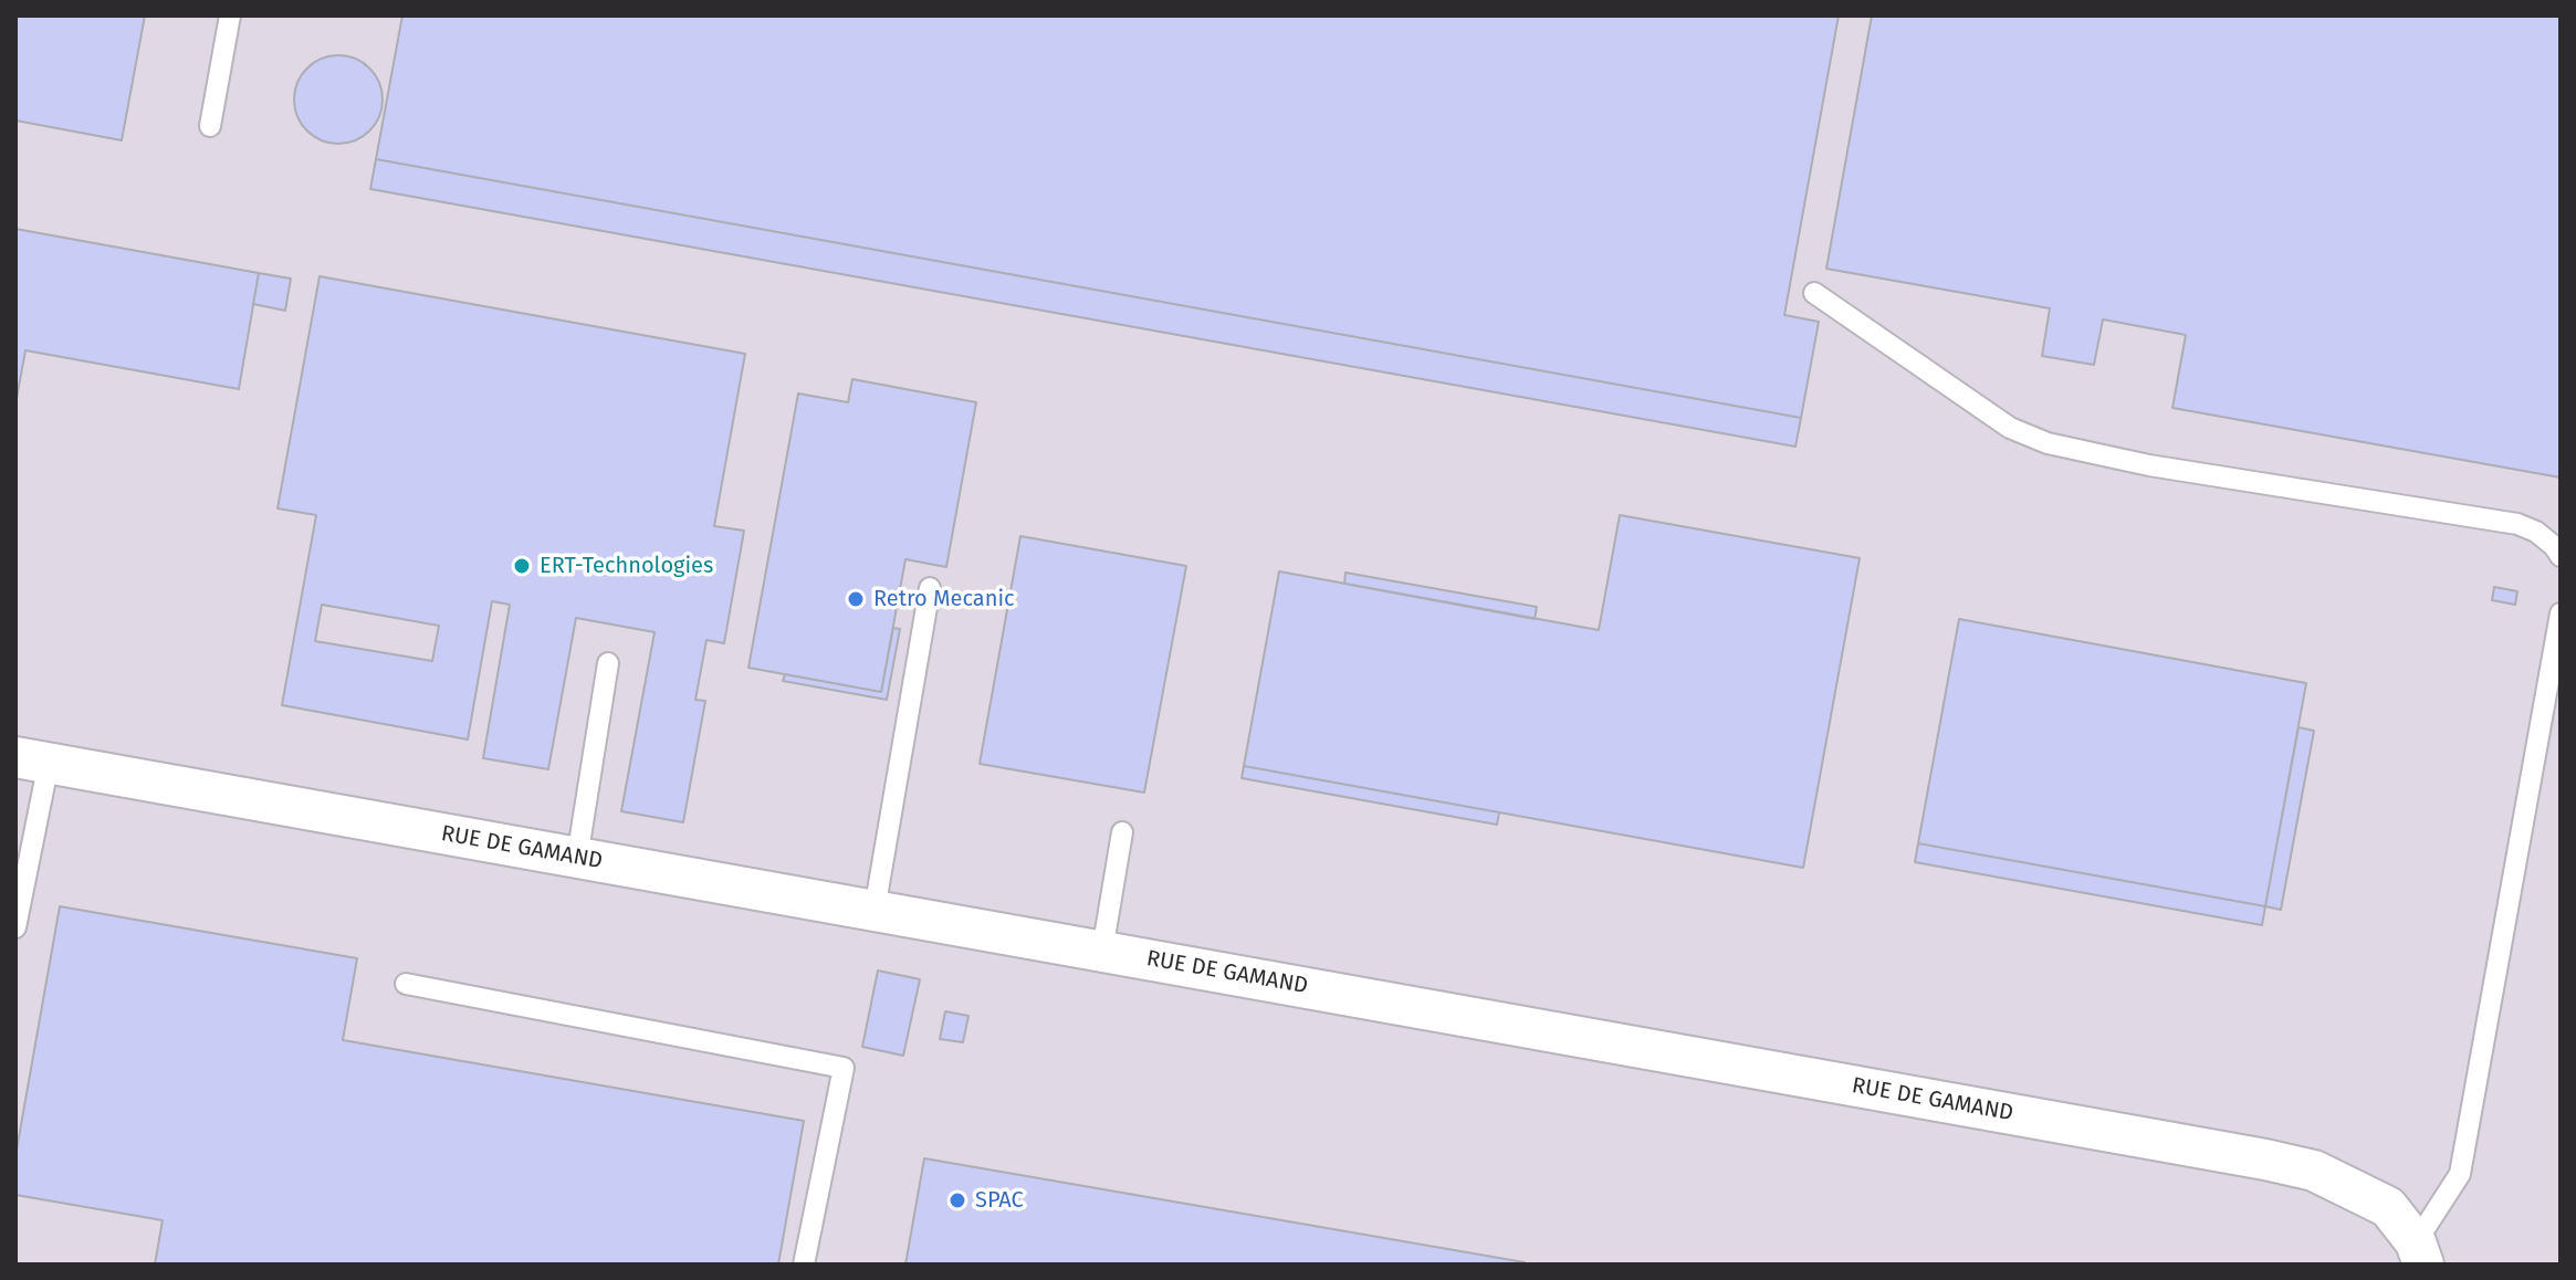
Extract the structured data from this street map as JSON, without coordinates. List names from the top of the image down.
{
  "streets": {
    "street": ["RUE DE GAMAND"]
  },
  "places": ["ERT-Technologies", "Retro Mecanic", "SPAC"]
}
